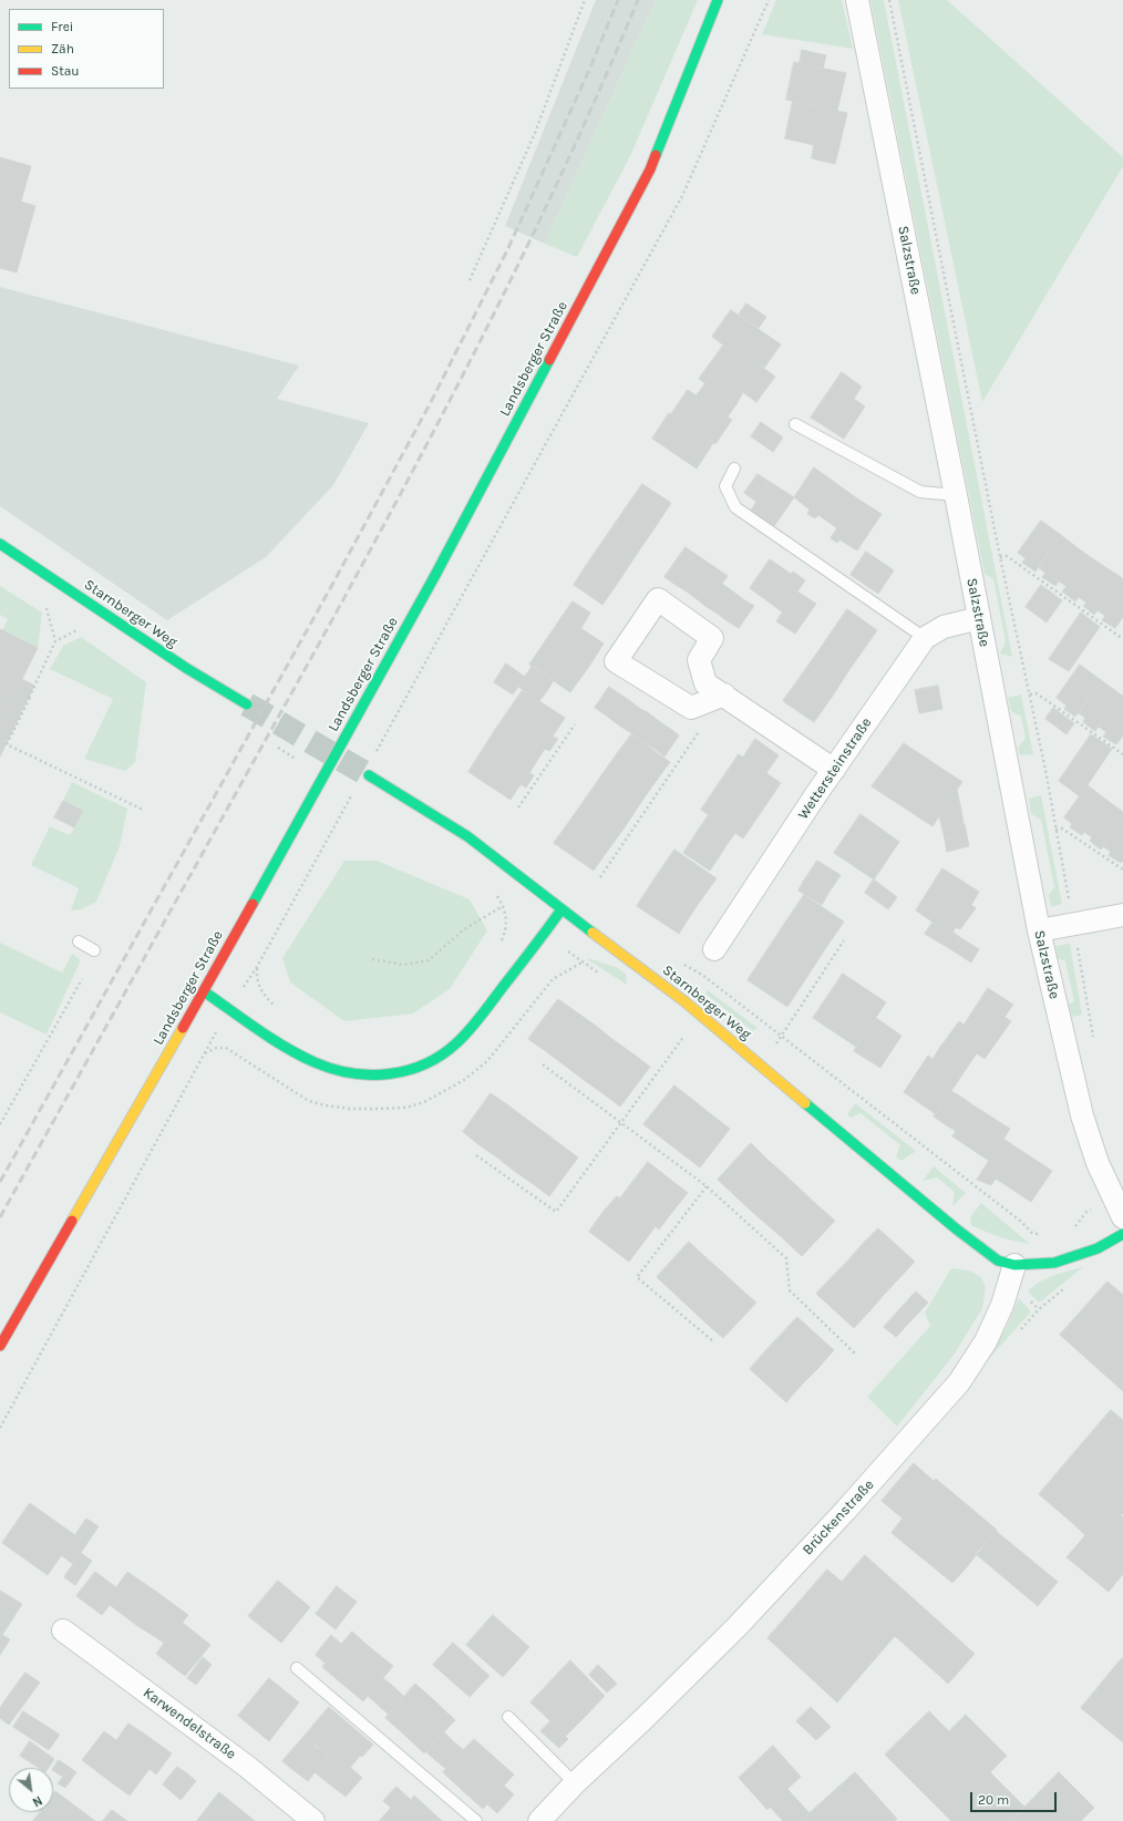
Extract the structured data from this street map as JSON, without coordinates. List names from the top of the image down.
{
  "streets": {
    "main road": ["Landsberger Straße", "Starnberger Weg"],
    "street": [
      "Salzstraße",
      "Wettersteinstraße",
      "Brückenstraße",
      "Karwendelstraße"
    ]
  },
  "crossings": [
    ["Salzstraße", "Wettersteinstraße"],
    ["Starnberger Weg", "Brückenstraße"]
  ],
  "legend": ["Frei", "Zäh", "Stau"],
  "scale_bar": "20 m",
  "north": "bottom right"
}
